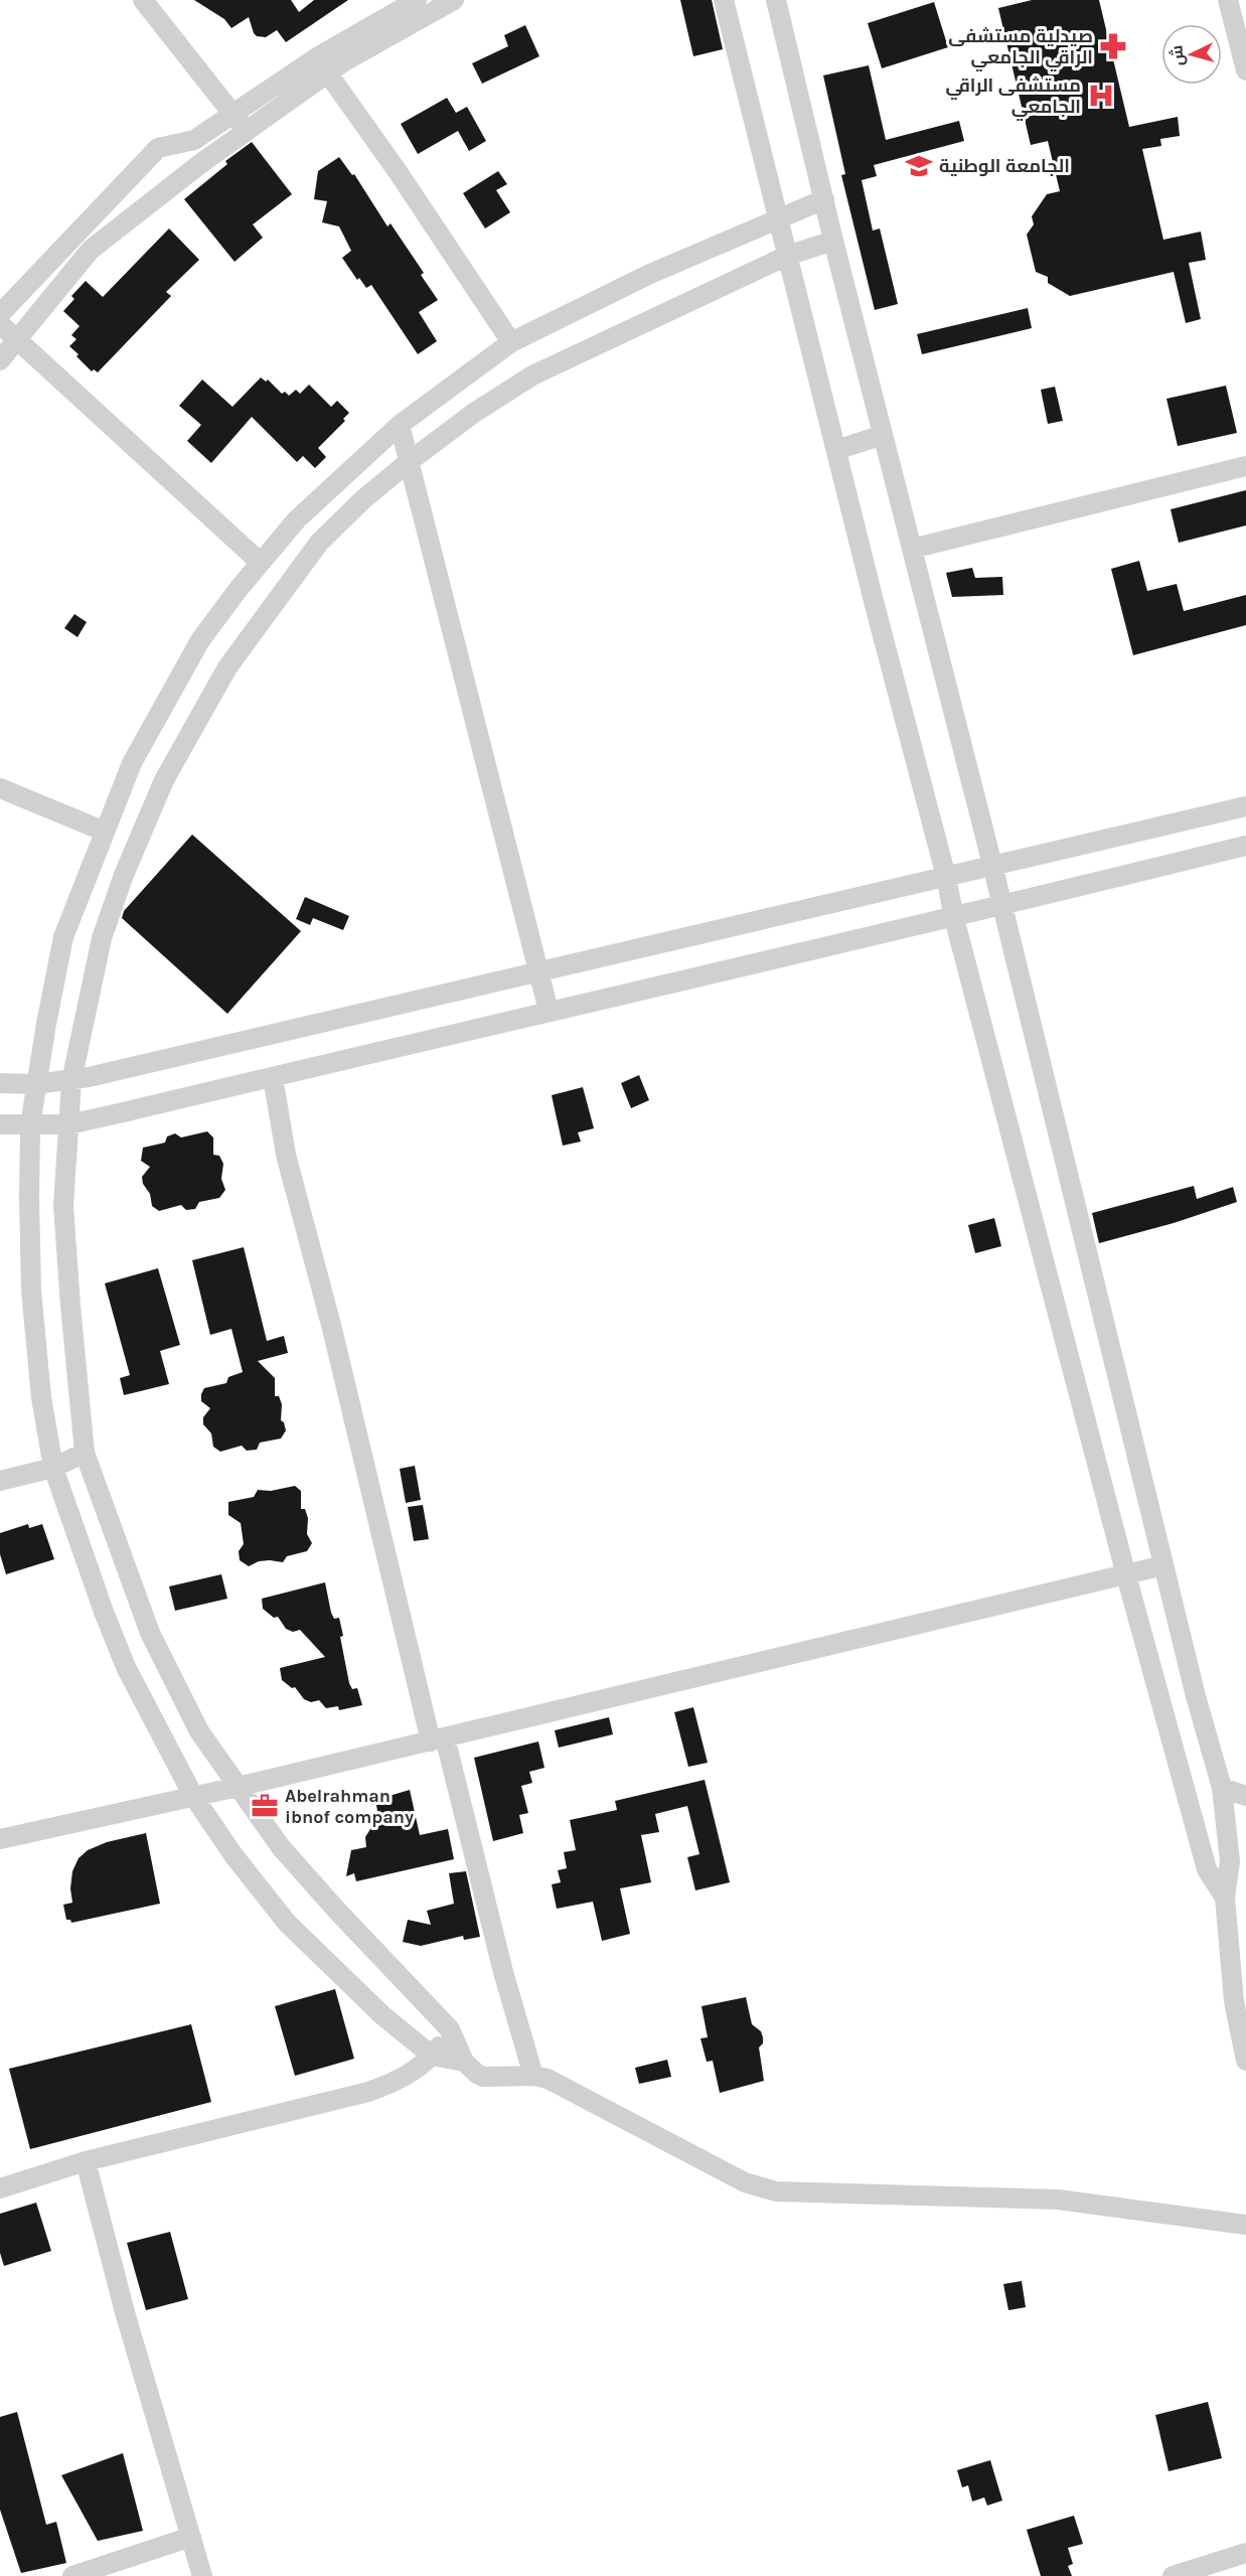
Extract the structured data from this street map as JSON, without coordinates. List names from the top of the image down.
{
  "places": {
    "pharmacy": ["صيدلية مستشفى الراقي الجامعي"],
    "hospital": ["مستشفى الراقي الجامعي"],
    "school or university": ["الجامعة الوطنية"],
    "office": ["Abelrahman ibnof company"]
  },
  "north": "left"
}
